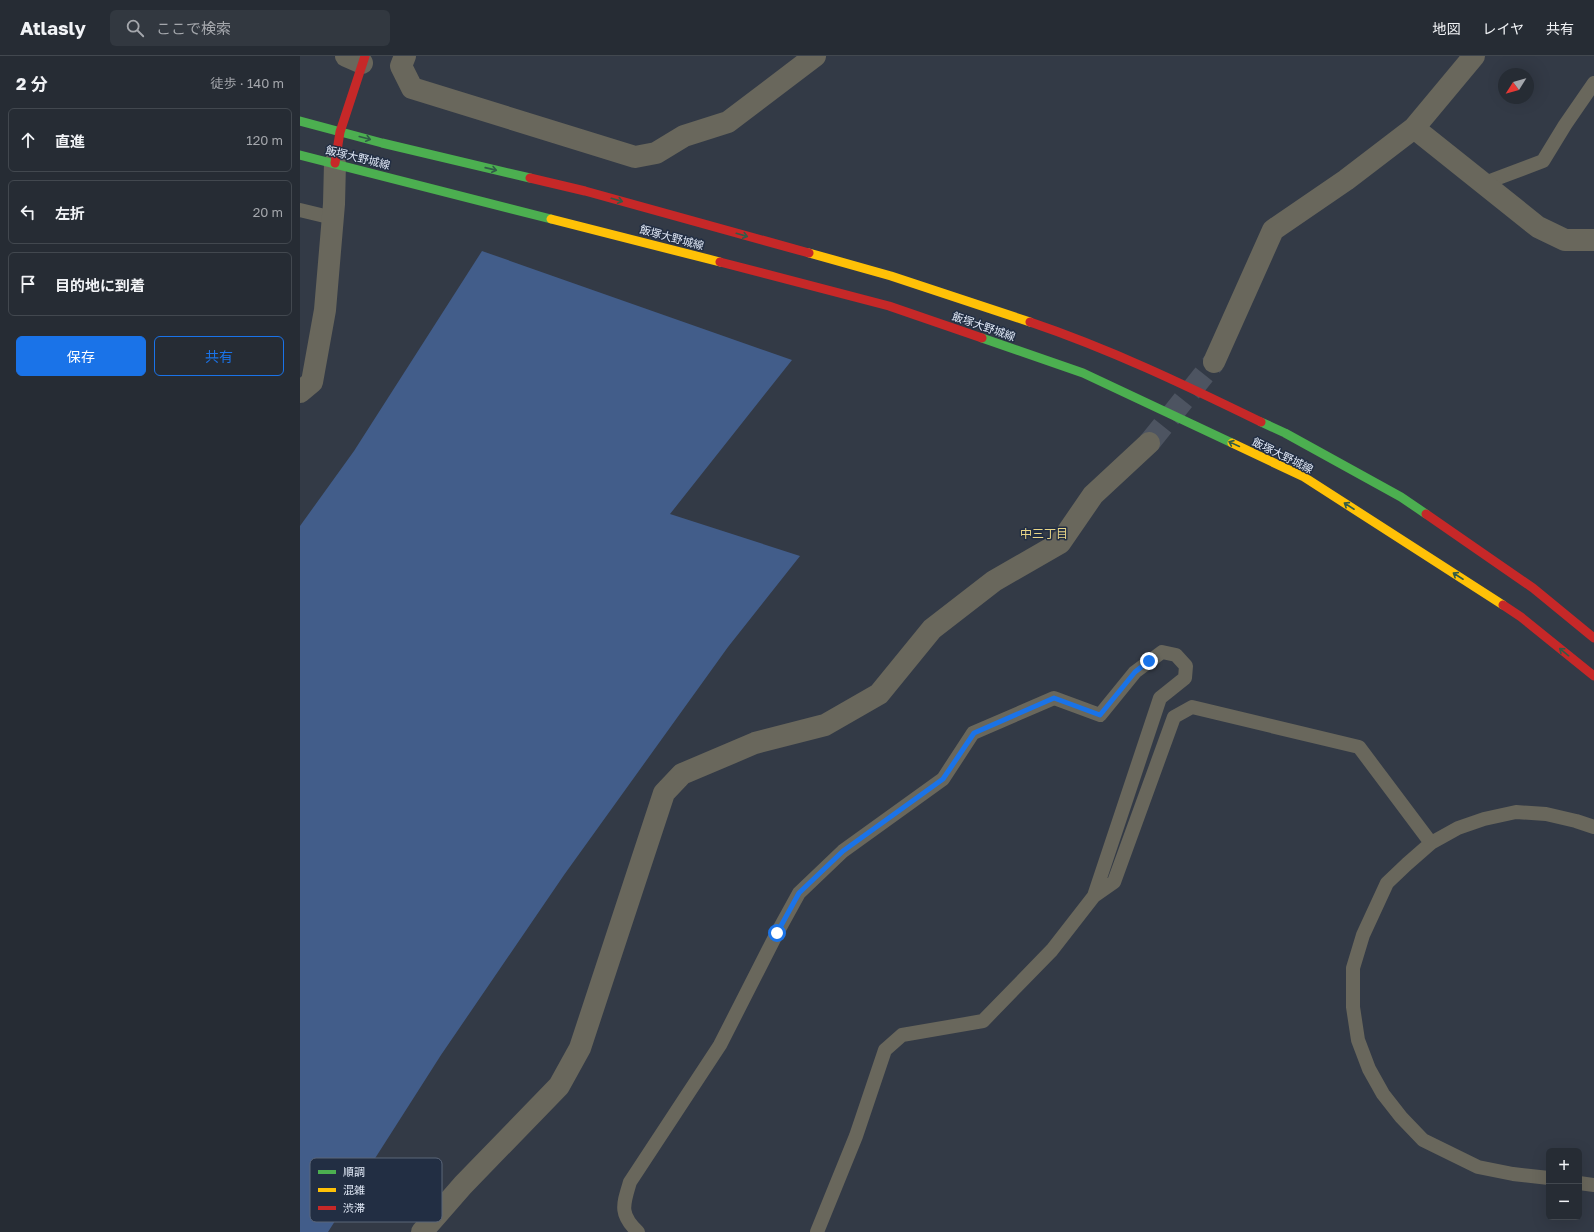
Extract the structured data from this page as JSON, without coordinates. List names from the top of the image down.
{
  "streets": {
    "main road": ["飯塚大野城線"]
  },
  "districts": ["中三丁目"],
  "legend": ["順調", "混雑", "渋滞"],
  "north": "bottom left",
  "page": {
    "header": "Atlasly",
    "search": "ここで検索",
    "nav": ["地図", "レイヤ", "共有"],
    "heading": ["2 分", "徒歩 · 140 m"],
    "list": [
      ["直進", "120 m"],
      ["左折", "20 m"],
      "目的地に到着"
    ],
    "buttons": ["保存", "共有"],
    "map_buttons": ["+", "−"]
  }
}
